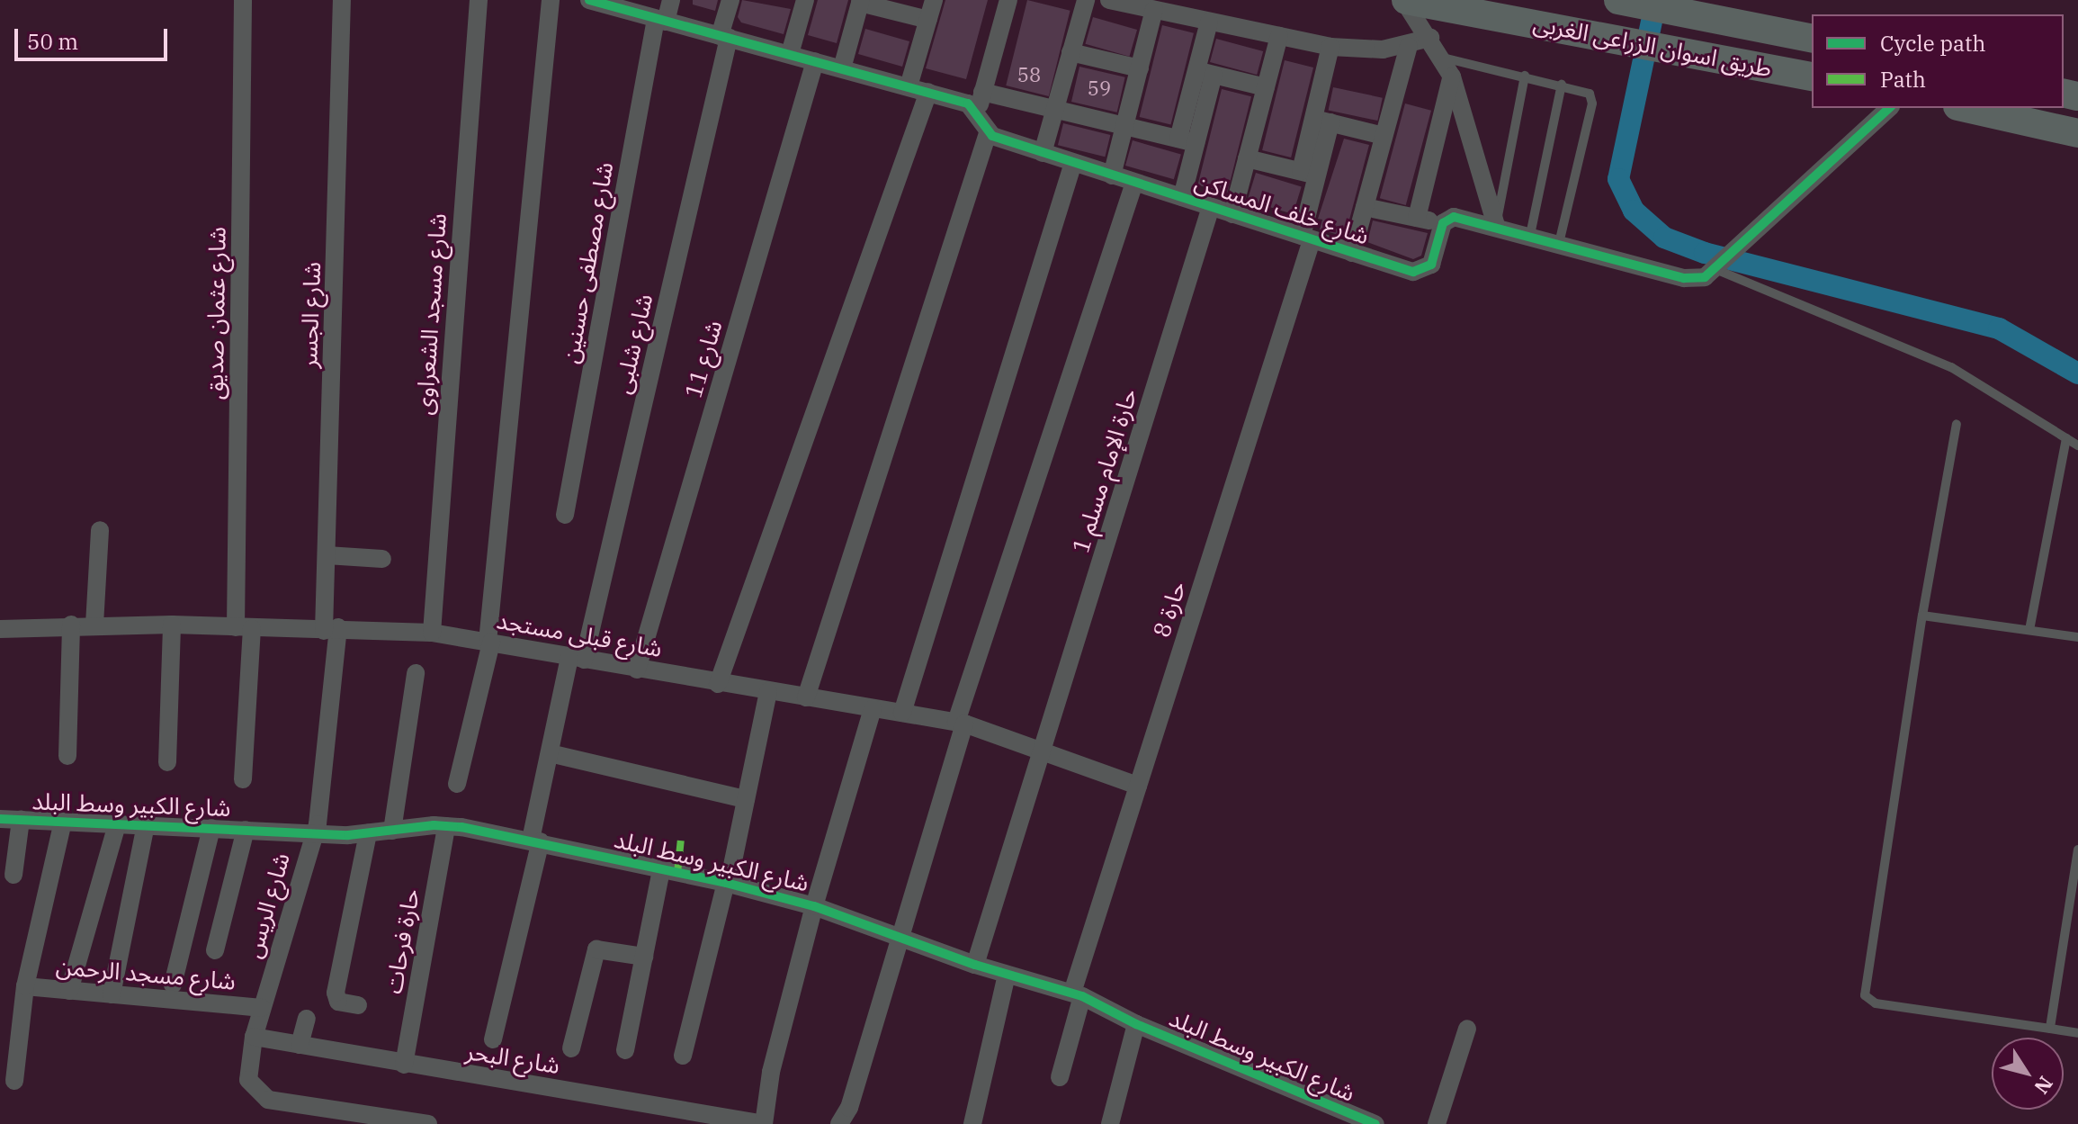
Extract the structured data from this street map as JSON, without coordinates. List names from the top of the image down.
{
  "streets": {
    "main road": ["طريق اسوان الزراعى الغربى"],
    "street": [
      "شارع خلف المساكن",
      "شارع مصطفى حسنين",
      "شارع عثمان صديق",
      "شارع مسجد الشعراوى",
      "شارع الجسر",
      "شارع شلبى",
      "شارع 11",
      "حارة الإمام مسلم 1",
      "حارة 8",
      "شارع قبلى مستجد",
      "شارع الكبير وسط البلد",
      "شارع الريس",
      "حارة فرحات",
      "شارع مسجد الرحمن",
      "شارع البحر"
    ]
  },
  "crossings": [
    ["شارع خلف المساكن", "حارة الإمام مسلم 1"],
    ["شارع خلف المساكن", "حارة 8"],
    ["شارع عثمان صديق", "شارع قبلى مستجد"],
    ["شارع مسجد الشعراوى", "شارع قبلى مستجد"],
    ["شارع الجسر", "شارع قبلى مستجد"],
    ["شارع الجسر", "شارع الريس"],
    ["شارع شلبى", "شارع قبلى مستجد"],
    ["شارع شلبى", "شارع الكبير وسط البلد"],
    ["شارع 11", "شارع قبلى مستجد"],
    ["حارة الإمام مسلم 1", "شارع قبلى مستجد"],
    ["حارة الإمام مسلم 1", "شارع الكبير وسط البلد"],
    ["حارة 8", "شارع قبلى مستجد"],
    ["حارة 8", "شارع الكبير وسط البلد"],
    ["شارع قبلى مستجد", "شارع الريس"],
    ["شارع الكبير وسط البلد", "شارع الريس"],
    ["شارع الكبير وسط البلد", "حارة فرحات"],
    ["شارع الريس", "شارع مسجد الرحمن"],
    ["شارع الريس", "شارع البحر"],
    ["حارة فرحات", "شارع البحر"]
  ],
  "house_numbers": ["58", "59"],
  "legend": ["Cycle path", "Path"],
  "scale_bar": "50 m",
  "north": "bottom right"
}
